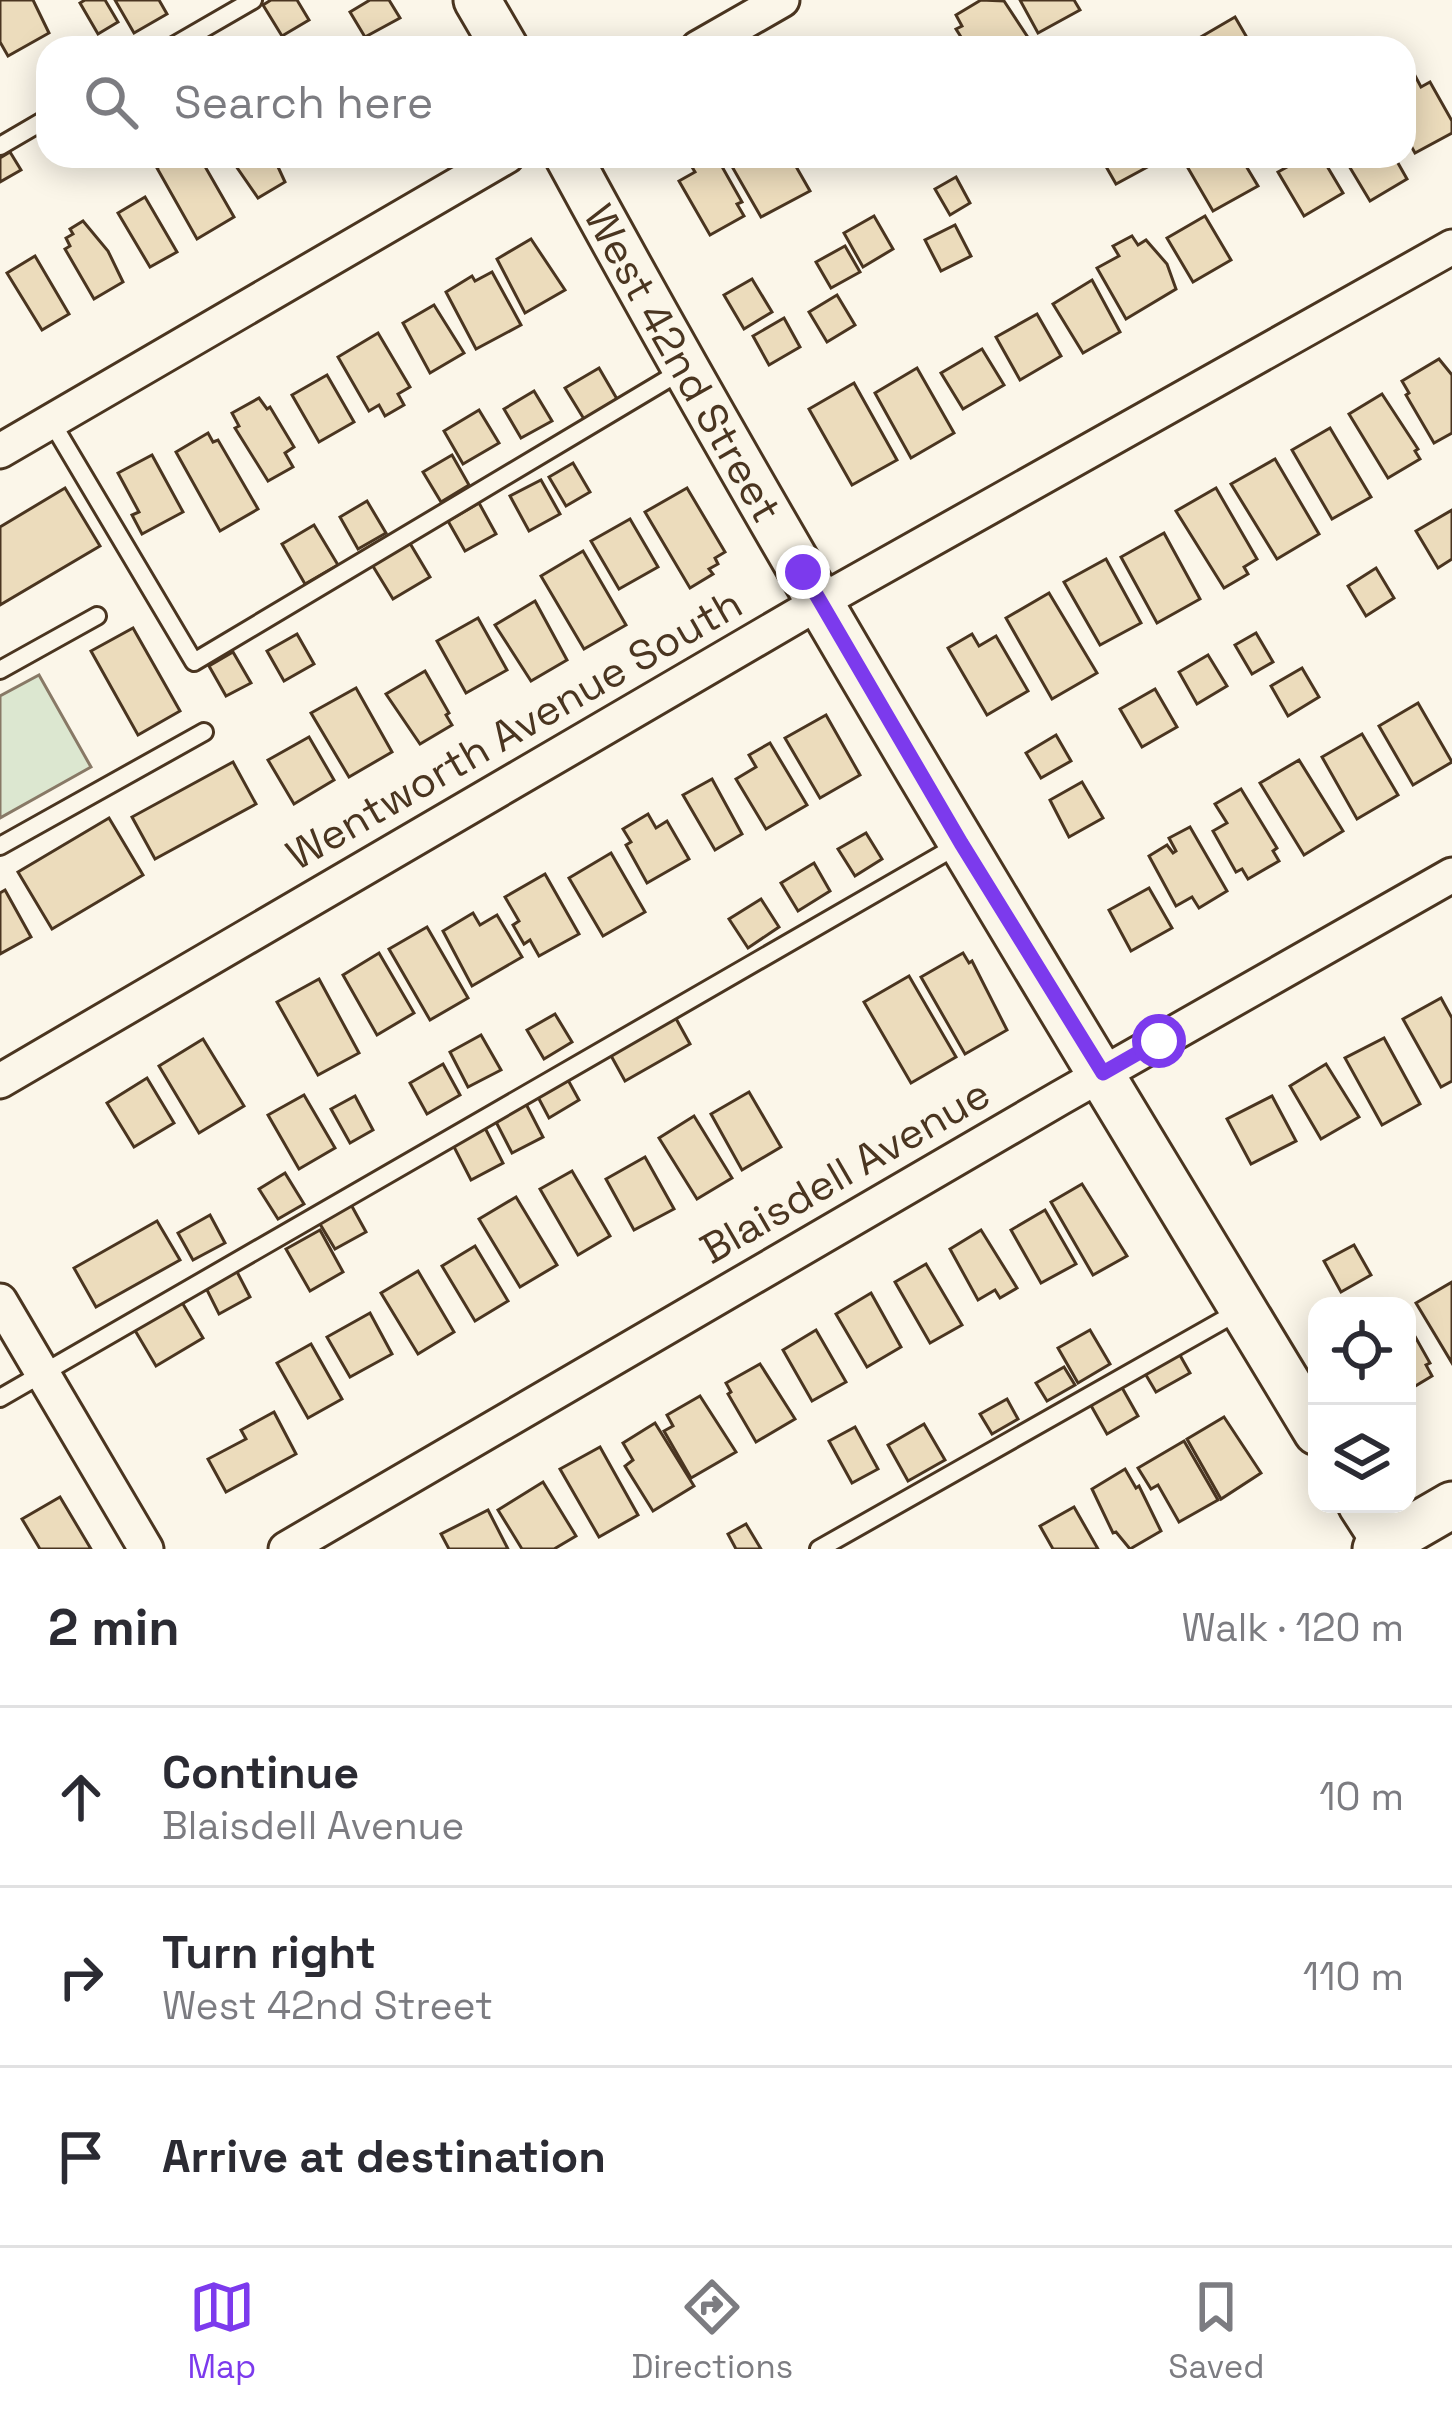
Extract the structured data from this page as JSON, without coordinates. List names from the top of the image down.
{
  "streets": {
    "street": ["West 42nd Street", "Wentworth Avenue South", "Blaisdell Avenue"]
  },
  "crossings": [
    ["West 42nd Street", "Wentworth Avenue South"],
    ["West 42nd Street", "Blaisdell Avenue"]
  ],
  "page": {
    "search": "Search here",
    "heading": ["2 min", "Walk · 120 m"],
    "list": [
      ["Continue", "Blaisdell Avenue", "10 m"],
      ["Turn right", "West 42nd Street", "110 m"],
      "Arrive at destination"
    ],
    "nav": ["Map", "Directions", "Saved"]
  }
}
